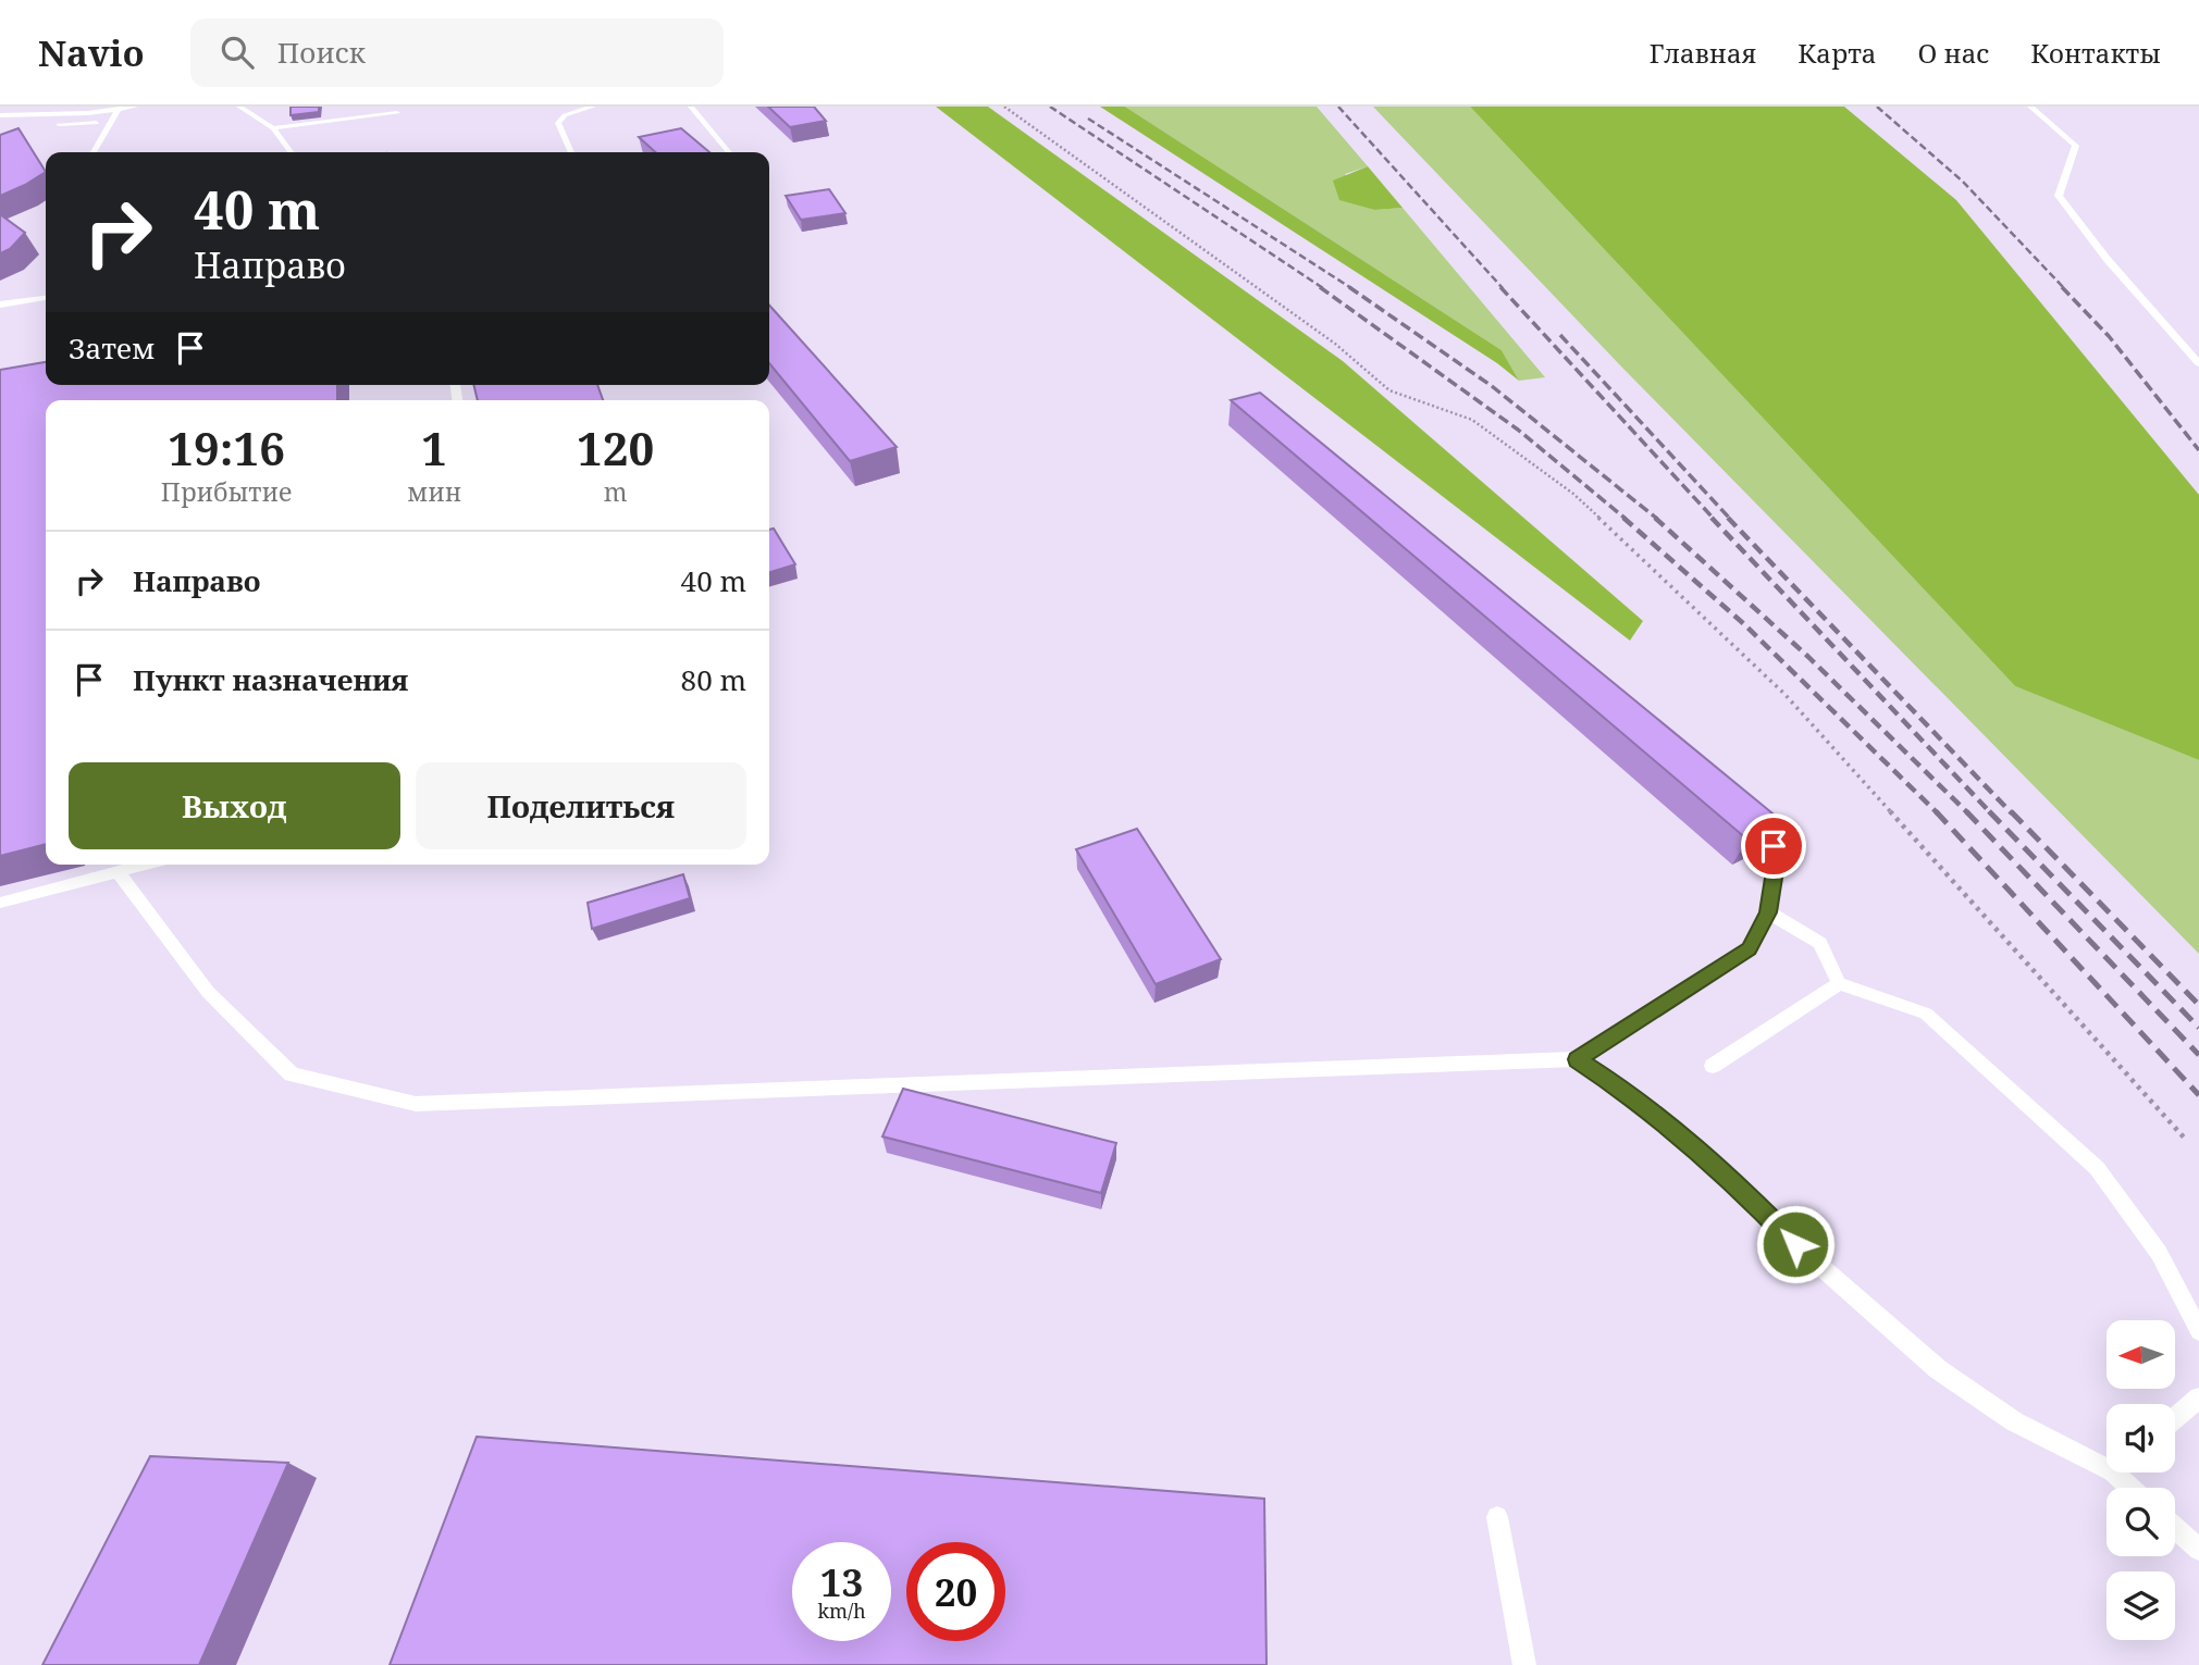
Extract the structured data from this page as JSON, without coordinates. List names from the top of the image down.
{
  "north": "left",
  "page": {
    "header": "Navio",
    "search": "Поиск",
    "nav": [
      "Главная",
      "Карта",
      "О нас",
      "Контакты"
    ],
    "turn": ["40 m", "Направо"],
    "then": "Затем",
    "eta": [
      "19:16",
      "Прибытие",
      "1",
      "мин",
      "120",
      "m"
    ],
    "list": [
      {
        "name": "Направо",
        "value": "40 m"
      },
      {
        "name": "Пункт назначения",
        "value": "80 m"
      }
    ],
    "buttons": ["Выход", "Поделиться"],
    "speed": "13 km/h",
    "limit": "20"
  }
}
